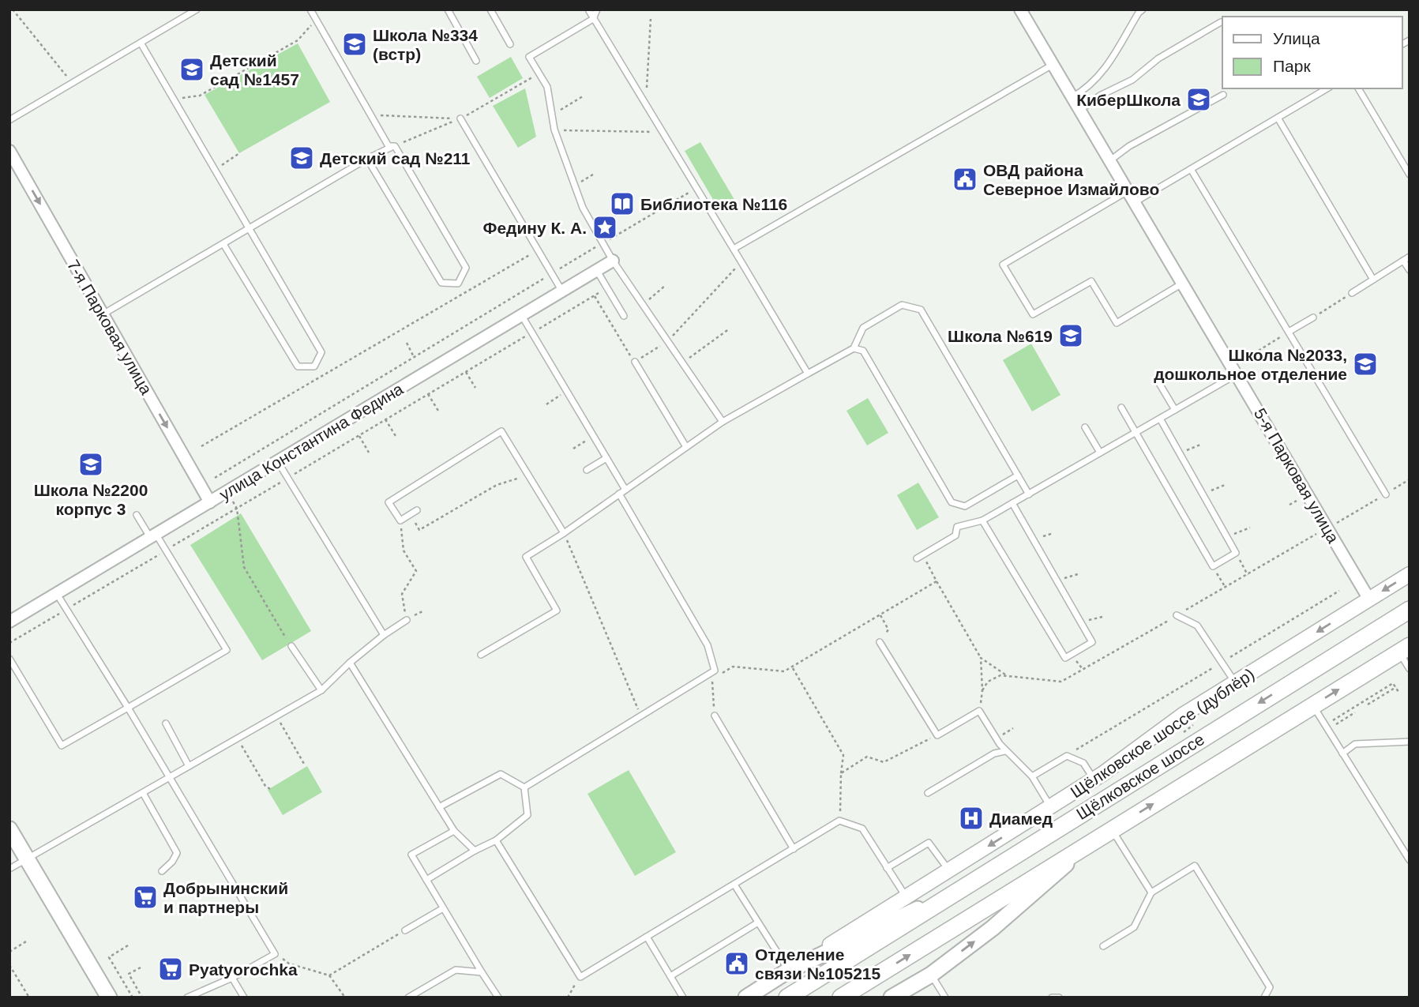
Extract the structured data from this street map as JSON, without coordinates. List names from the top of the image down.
{
  "streets": {
    "main road": ["Щёлковское шоссе (дублёр)", "Щёлковское шоссе"],
    "street": ["7-я Парковая улица", "улица Константина Федина", "5-я Парковая улица"]
  },
  "crossings": [
    ["7-я Парковая улица", "улица Константина Федина"],
    ["5-я Парковая улица", "Щёлковское шоссе (дублёр)"]
  ],
  "one_way": ["7-я Парковая улица", "Щёлковское шоссе (дублёр)"],
  "places": {
    "school or university": [
      "Школа №334 (встр)",
      "Детский сад №1457",
      "КиберШкола",
      "Детский сад №211",
      "Школа №619",
      "Школа №2033, дошкольное отделение",
      "Школа №2200 корпус 3"
    ],
    "public building": ["ОВД района Северное Измайлово", "Отделение связи №105215"],
    "library": ["Библиотека №116"],
    "place": ["Федину К. А."],
    "hospital": ["Диамед"],
    "supermarket": ["Добрынинский и партнеры", "Pyatyorochka"]
  },
  "legend": ["Улица", "Парк"]
}
